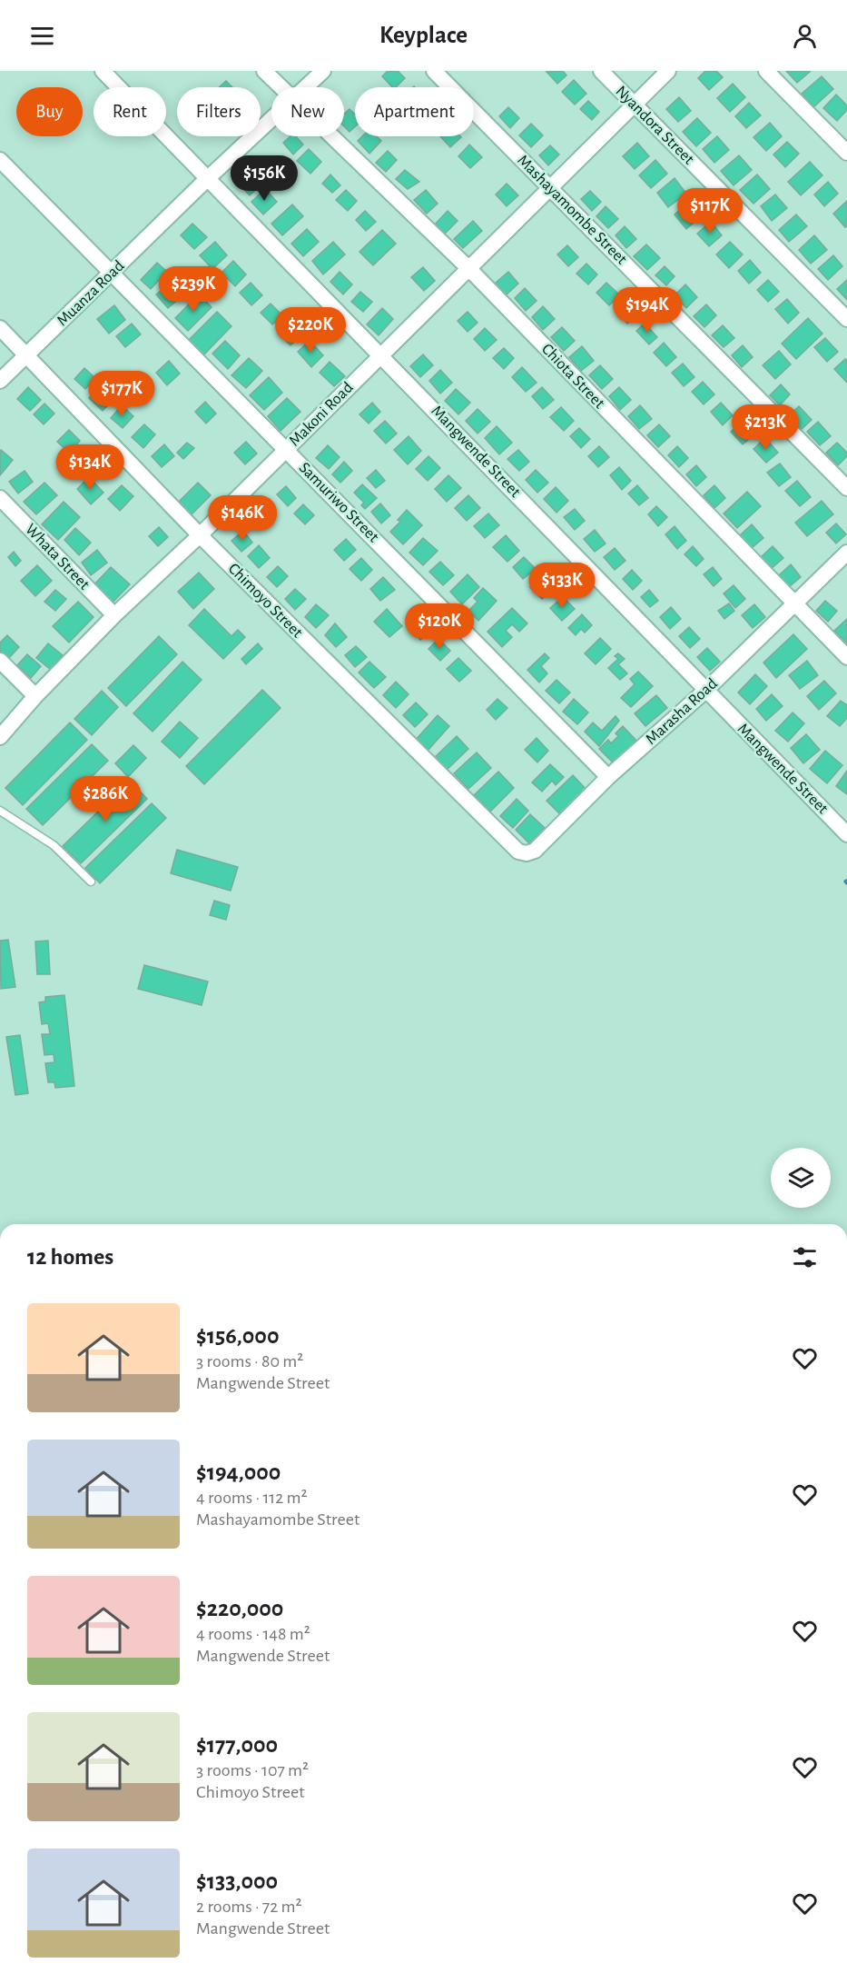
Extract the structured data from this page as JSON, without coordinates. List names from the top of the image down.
{
  "streets": {
    "street": [
      "Nyandora Street",
      "Mashayamombe Street",
      "Muanza Road",
      "Chiota Street",
      "Makoni Road",
      "Mangwende Street",
      "Samuriwo Street",
      "Whata Street",
      "Chimoyo Street",
      "Marasha Road"
    ]
  },
  "crossings": [
    ["Nyandora Street", "Makoni Road"],
    ["Mashayamombe Street", "Makoni Road"],
    ["Muanza Road", "Mangwende Street"],
    ["Muanza Road", "Samuriwo Street"],
    ["Muanza Road", "Chimoyo Street"],
    ["Chiota Street", "Makoni Road"],
    ["Chiota Street", "Marasha Road"],
    ["Makoni Road", "Mangwende Street"],
    ["Makoni Road", "Samuriwo Street"],
    ["Makoni Road", "Whata Street"],
    ["Makoni Road", "Chimoyo Street"],
    ["Mangwende Street", "Marasha Road"],
    ["Samuriwo Street", "Marasha Road"],
    ["Chimoyo Street", "Marasha Road"]
  ],
  "page": {
    "header": "Keyplace",
    "chip": [
      "Buy",
      "Rent",
      "Filters",
      "New",
      "Apartment"
    ],
    "price": [
      "$156K",
      "$117K",
      "$239K",
      "$194K",
      "$220K",
      "$177K",
      "$213K",
      "$134K",
      "$146K",
      "$133K",
      "$120K",
      "$286K"
    ],
    "heading": "12 homes",
    "list": [
      {
        "name": "$156,000",
        "note": "3 rooms · 80 m² · Mangwende Street"
      },
      {
        "name": "$194,000",
        "note": "4 rooms · 112 m² · Mashayamombe Street"
      },
      {
        "name": "$220,000",
        "note": "4 rooms · 148 m² · Mangwende Street"
      },
      {
        "name": "$177,000",
        "note": "3 rooms · 107 m² · Chimoyo Street"
      },
      {
        "name": "$133,000",
        "note": "2 rooms · 72 m² · Mangwende Street"
      }
    ]
  }
}
